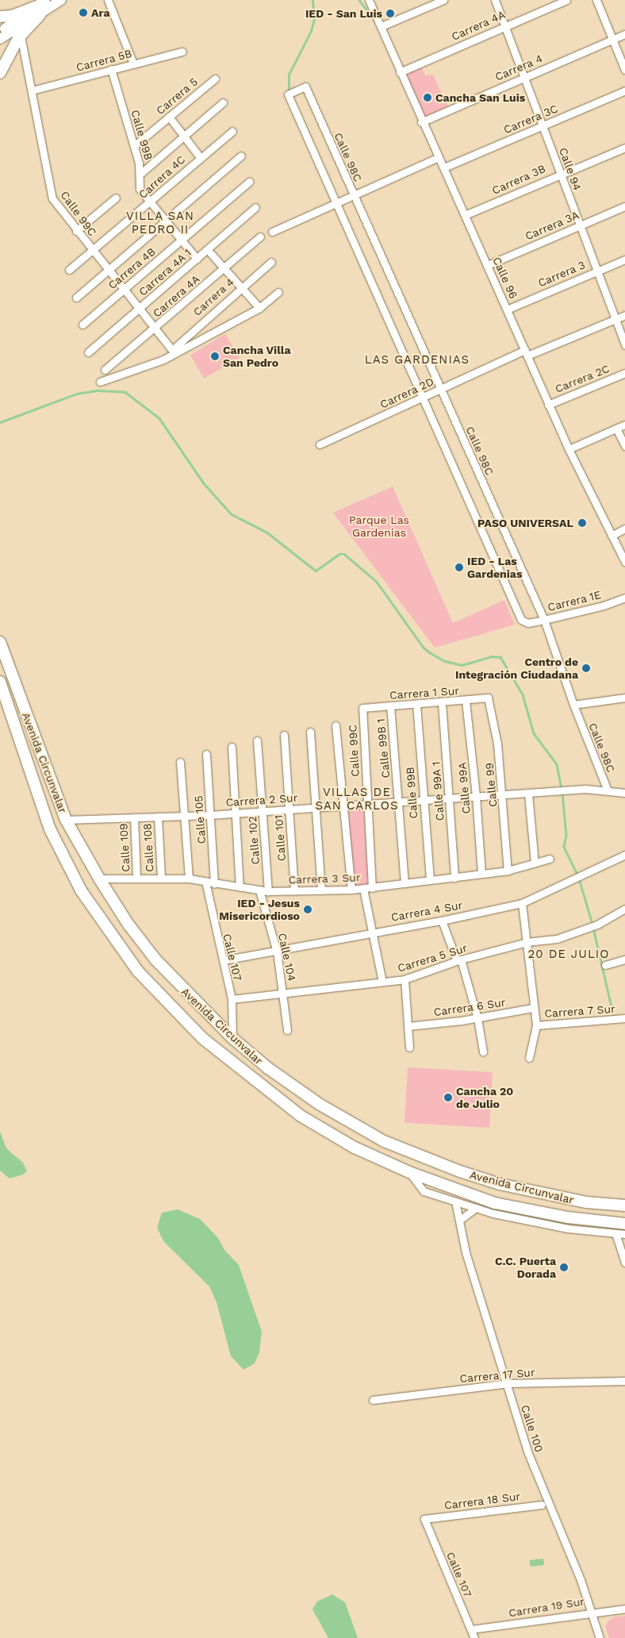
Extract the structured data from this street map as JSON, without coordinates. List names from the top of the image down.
{
  "streets": {
    "highway": ["Avenida Circunvalar"],
    "street": [
      "Carrera 4A",
      "Carrera 5B",
      "Carrera 4",
      "Carrera 5",
      "Carrera 3C",
      "Calle 99B",
      "Calle 98C",
      "Calle 94",
      "Carrera 4C",
      "Carrera 3B",
      "Calle 99C",
      "Carrera 3A",
      "Carrera 4B",
      "Carrera 4A 1",
      "Carrera 3",
      "Calle 96",
      "Carrera 2C",
      "Carrera 2D",
      "Carrera 1E",
      "Carrera 1 Sur",
      "Calle 99B 1",
      "Calle 99",
      "Calle 99A",
      "Calle 99A 1",
      "Carrera 2 Sur",
      "Calle 105",
      "Calle 101",
      "Calle 102",
      "Calle 109",
      "Calle 108",
      "Carrera 3 Sur",
      "Carrera 4 Sur",
      "Calle 107",
      "Calle 104",
      "Carrera 5 Sur",
      "Carrera 6 Sur",
      "Carrera 7 Sur",
      "Carrera 17 Sur",
      "Calle 100",
      "Carrera 18 Sur",
      "Carrera 19 Sur"
    ]
  },
  "crossings": [
    ["Carrera 4A", "Calle 94"],
    ["Carrera 4A", "Calle 99C"],
    ["Carrera 4A", "Calle 96"],
    ["Carrera 5B", "Calle 99B"],
    ["Carrera 5B", "Calle 99C"],
    ["Carrera 4", "Calle 94"],
    ["Carrera 4", "Calle 99C"],
    ["Carrera 4", "Calle 96"],
    ["Carrera 5", "Calle 99B"],
    ["Carrera 3C", "Calle 94"],
    ["Carrera 3C", "Calle 96"],
    ["Calle 99B", "Carrera 4C"],
    ["Calle 99B", "Carrera 4B"],
    ["Calle 99B", "Carrera 4A 1"],
    ["Calle 99B", "Carrera 1 Sur"],
    ["Calle 99B", "Carrera 2 Sur"],
    ["Calle 99B", "Carrera 3 Sur"],
    ["Calle 98C", "Carrera 2D"],
    ["Calle 98C", "Carrera 1E"],
    ["Calle 98C", "Carrera 2 Sur"],
    ["Calle 94", "Carrera 3B"],
    ["Calle 94", "Carrera 3A"],
    ["Calle 94", "Carrera 3"],
    ["Calle 94", "Carrera 2D"],
    ["Carrera 4C", "Calle 99C"],
    ["Carrera 3B", "Calle 96"],
    ["Calle 99C", "Carrera 4B"],
    ["Calle 99C", "Carrera 4A 1"],
    ["Calle 99C", "Carrera 1 Sur"],
    ["Calle 99C", "Carrera 2 Sur"],
    ["Calle 99C", "Carrera 3 Sur"],
    ["Carrera 3A", "Calle 96"],
    ["Carrera 3", "Calle 96"],
    ["Calle 96", "Carrera 2C"],
    ["Calle 96", "Carrera 2D"],
    ["Carrera 1 Sur", "Calle 99B 1"],
    ["Carrera 1 Sur", "Calle 99"],
    ["Carrera 1 Sur", "Calle 99A"],
    ["Carrera 1 Sur", "Calle 99A 1"],
    ["Calle 99B 1", "Carrera 2 Sur"],
    ["Calle 99B 1", "Carrera 3 Sur"],
    ["Avenida Circunvalar", "Carrera 2 Sur"],
    ["Avenida Circunvalar", "Carrera 3 Sur"],
    ["Avenida Circunvalar", "Calle 107"],
    ["Calle 99", "Carrera 2 Sur"],
    ["Calle 99", "Carrera 3 Sur"],
    ["Calle 99A", "Carrera 2 Sur"],
    ["Calle 99A", "Carrera 3 Sur"],
    ["Calle 99A 1", "Carrera 2 Sur"],
    ["Calle 99A 1", "Carrera 3 Sur"],
    ["Carrera 2 Sur", "Calle 105"],
    ["Carrera 2 Sur", "Calle 101"],
    ["Carrera 2 Sur", "Calle 102"],
    ["Carrera 2 Sur", "Calle 109"],
    ["Carrera 2 Sur", "Calle 108"],
    ["Calle 105", "Carrera 3 Sur"],
    ["Calle 101", "Carrera 3 Sur"],
    ["Calle 102", "Carrera 3 Sur"],
    ["Calle 109", "Carrera 3 Sur"],
    ["Calle 108", "Carrera 3 Sur"],
    ["Carrera 3 Sur", "Calle 107"],
    ["Carrera 3 Sur", "Calle 104"],
    ["Carrera 4 Sur", "Calle 107"],
    ["Carrera 4 Sur", "Calle 104"],
    ["Calle 107", "Carrera 5 Sur"],
    ["Calle 107", "Carrera 18 Sur"],
    ["Calle 107", "Carrera 19 Sur"],
    ["Calle 104", "Carrera 5 Sur"],
    ["Carrera 17 Sur", "Calle 100"],
    ["Calle 100", "Carrera 19 Sur"]
  ],
  "districts": [
    "VILLA SAN PEDRO II",
    "LAS GARDENIAS",
    "VILLAS DE SAN CARLOS",
    "20 DE JULIO"
  ],
  "parks": ["Parque Las Gardenias"],
  "places": [
    "Ara",
    "IED - San Luis",
    "Cancha San Luis",
    "Cancha Villa San Pedro",
    "PASO UNIVERSAL",
    "IED - Las Gardenias",
    "Centro de Integración Ciudadana",
    "IED - Jesus Misericordioso",
    "Cancha 20 de Julio",
    "C.C. Puerta Dorada"
  ]
}
